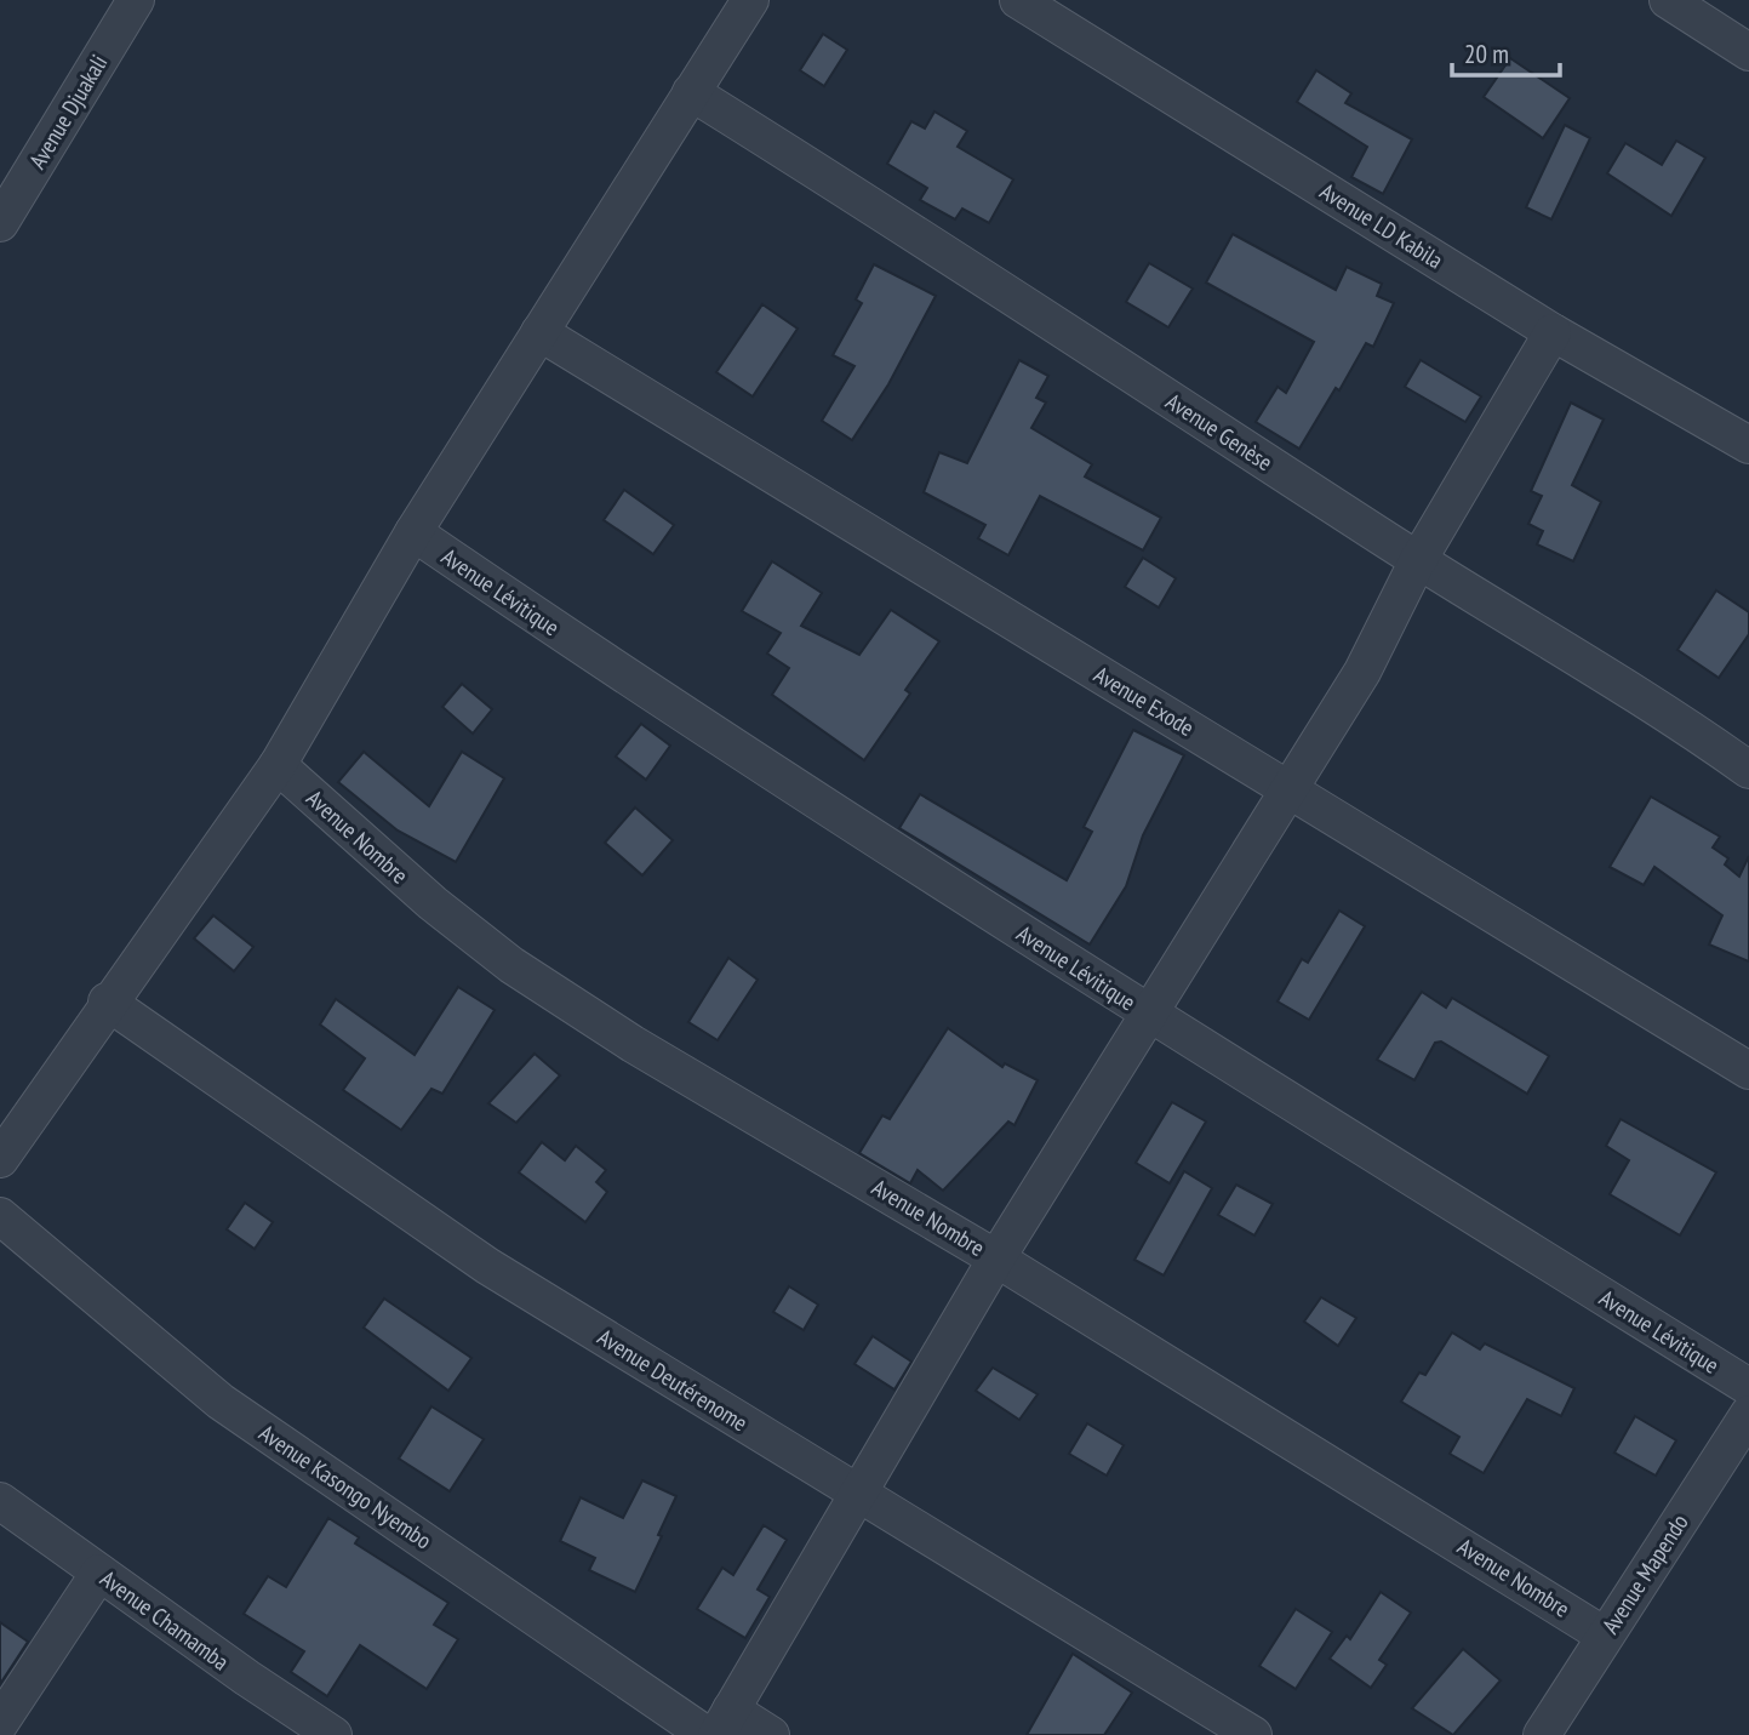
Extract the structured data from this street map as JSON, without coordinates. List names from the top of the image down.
{
  "streets": {
    "street": [
      "Avenue Djuakali",
      "Avenue LD Kabila",
      "Avenue Genèse",
      "Avenue Lévitique",
      "Avenue Exode",
      "Avenue Nombre",
      "Avenue Deutérenome",
      "Avenue Kasongo Nyembo",
      "Avenue Mapendo",
      "Avenue Chamamba"
    ]
  },
  "crossings": [
    ["Avenue Nombre", "Avenue Mapendo"]
  ],
  "scale_bar": "20 m"
}
